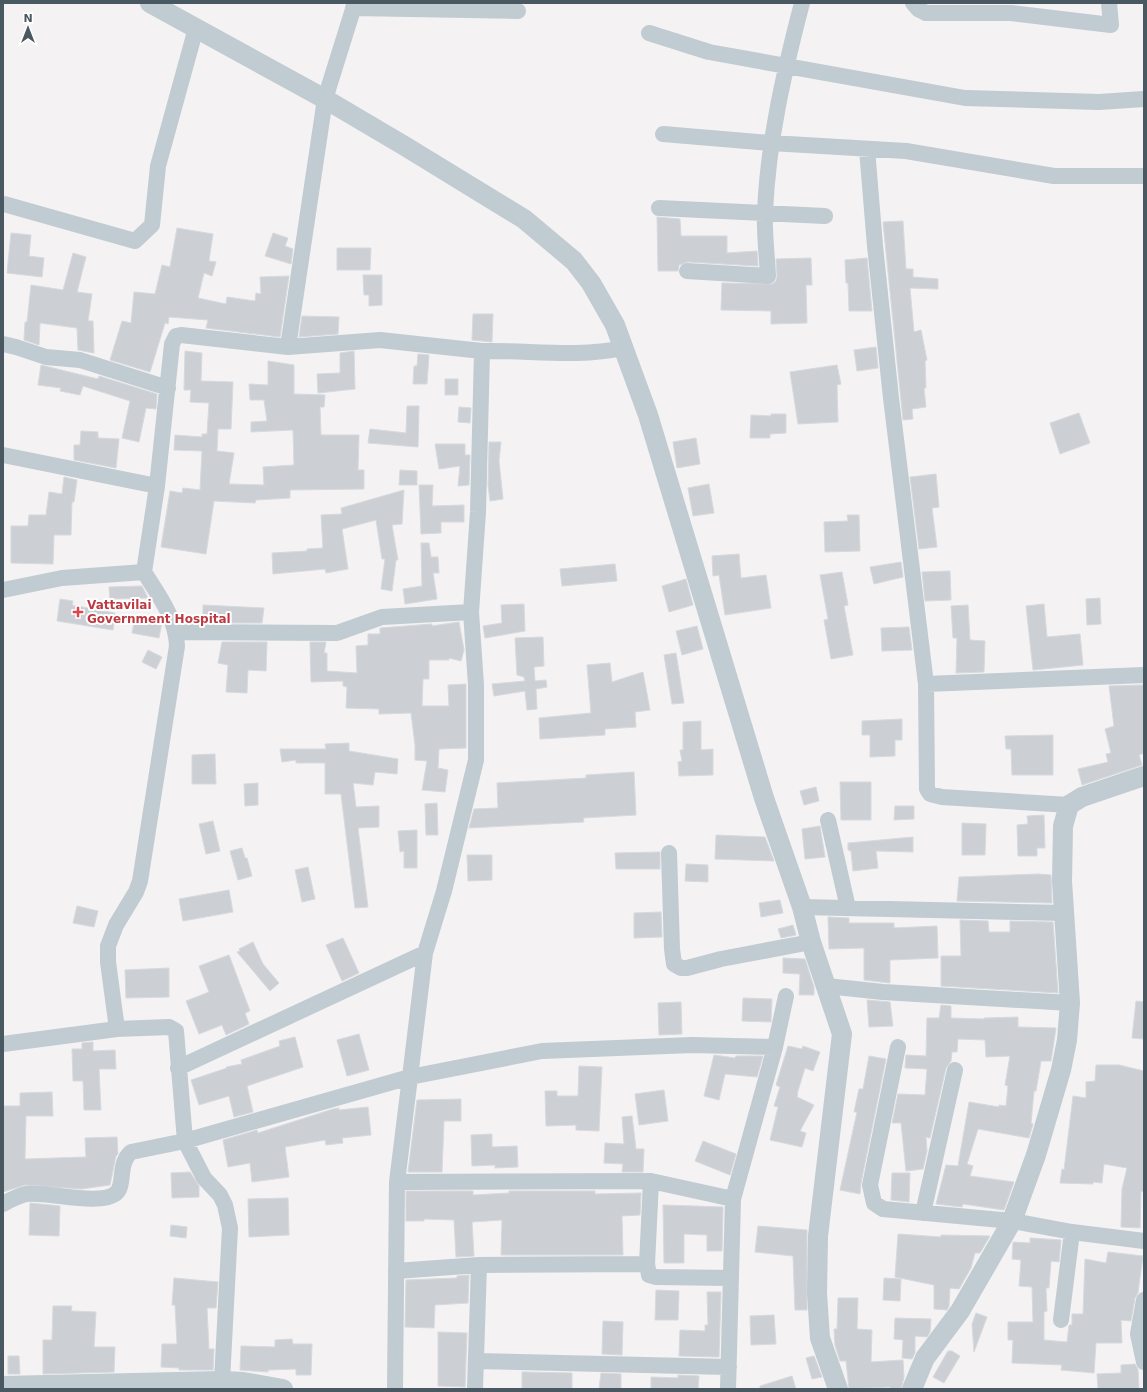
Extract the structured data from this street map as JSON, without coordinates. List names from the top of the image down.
{
  "places": {
    "health": ["Vattavilai Government Hospital"]
  },
  "north": "top"
}
